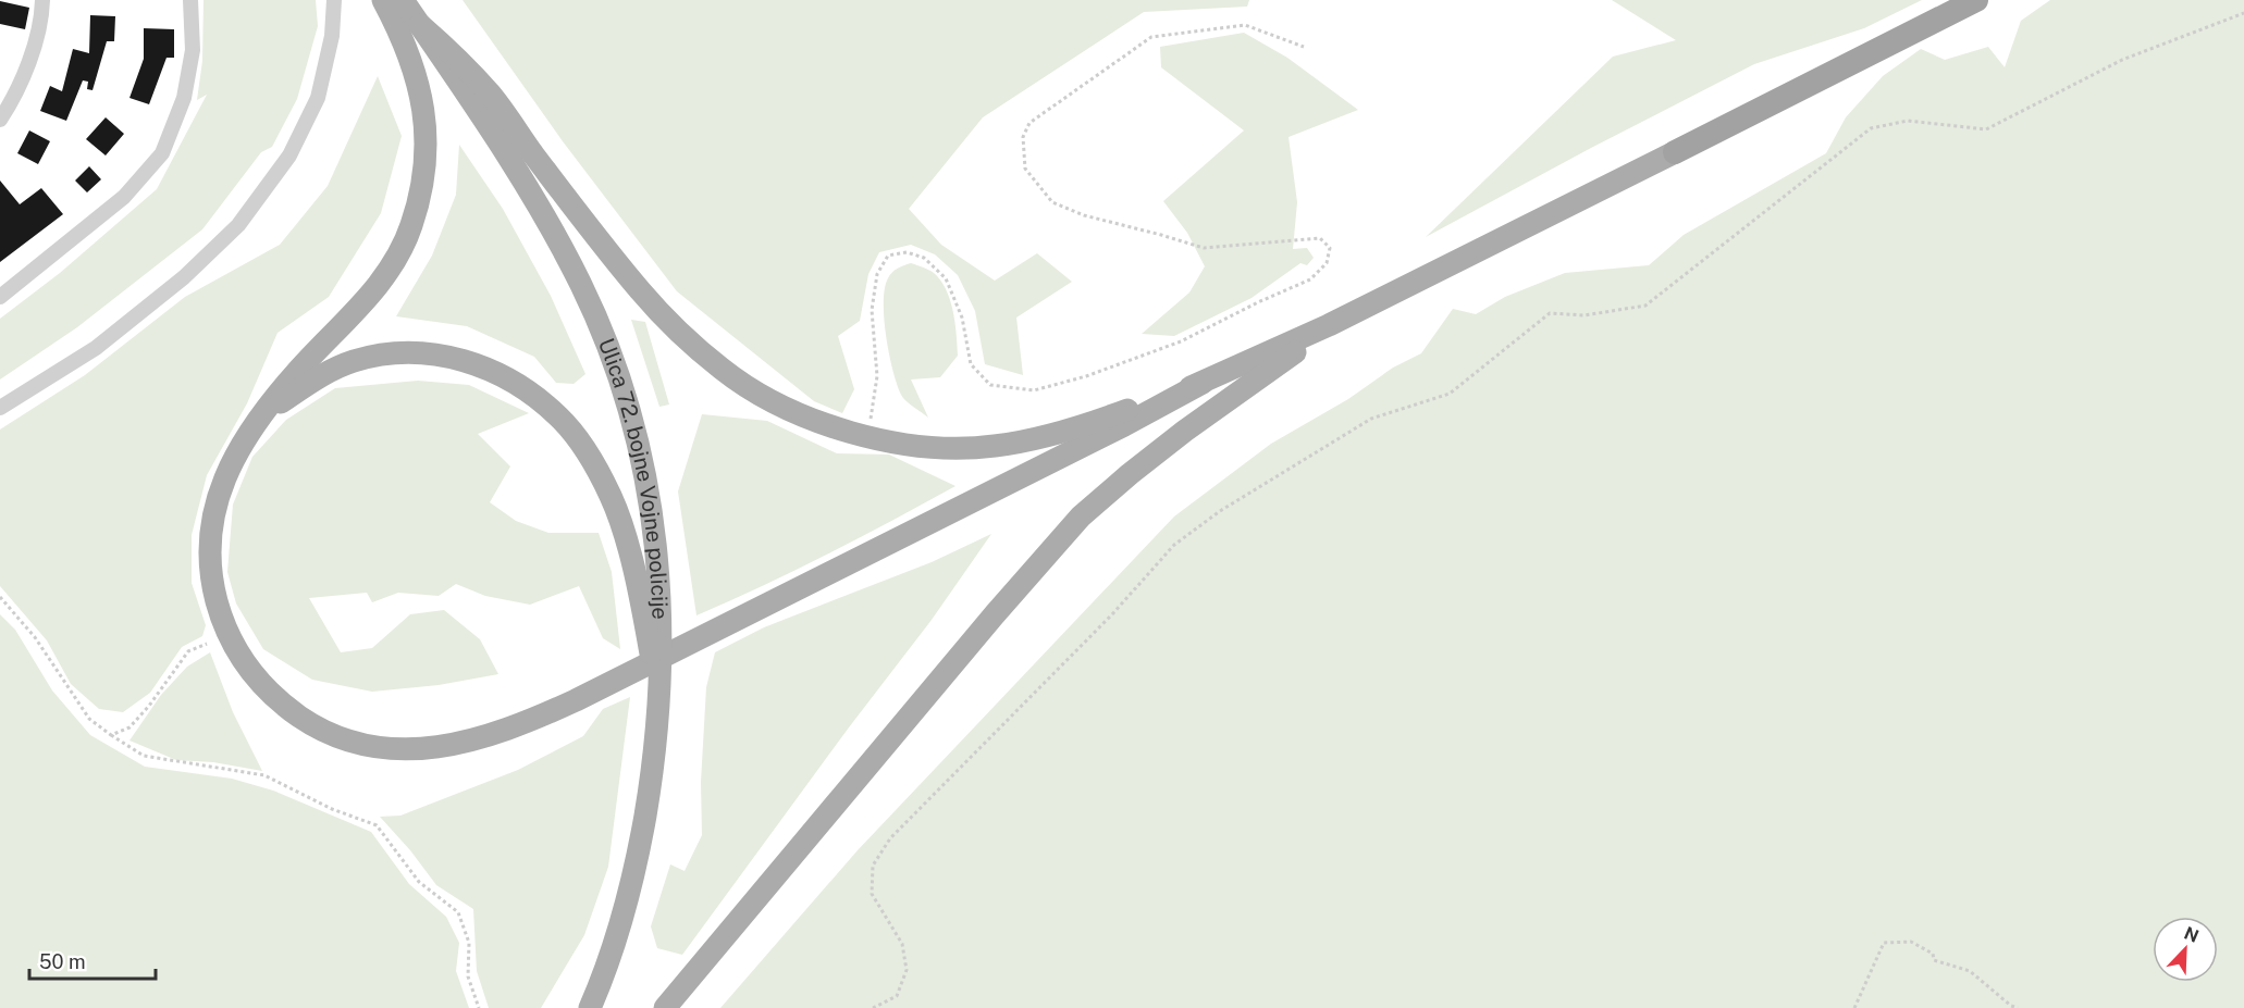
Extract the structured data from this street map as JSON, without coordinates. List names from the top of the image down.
{
  "streets": {
    "main road": ["Ulica 72. bojne Vojne policije"]
  },
  "scale_bar": "50 m",
  "north": "top right"
}
